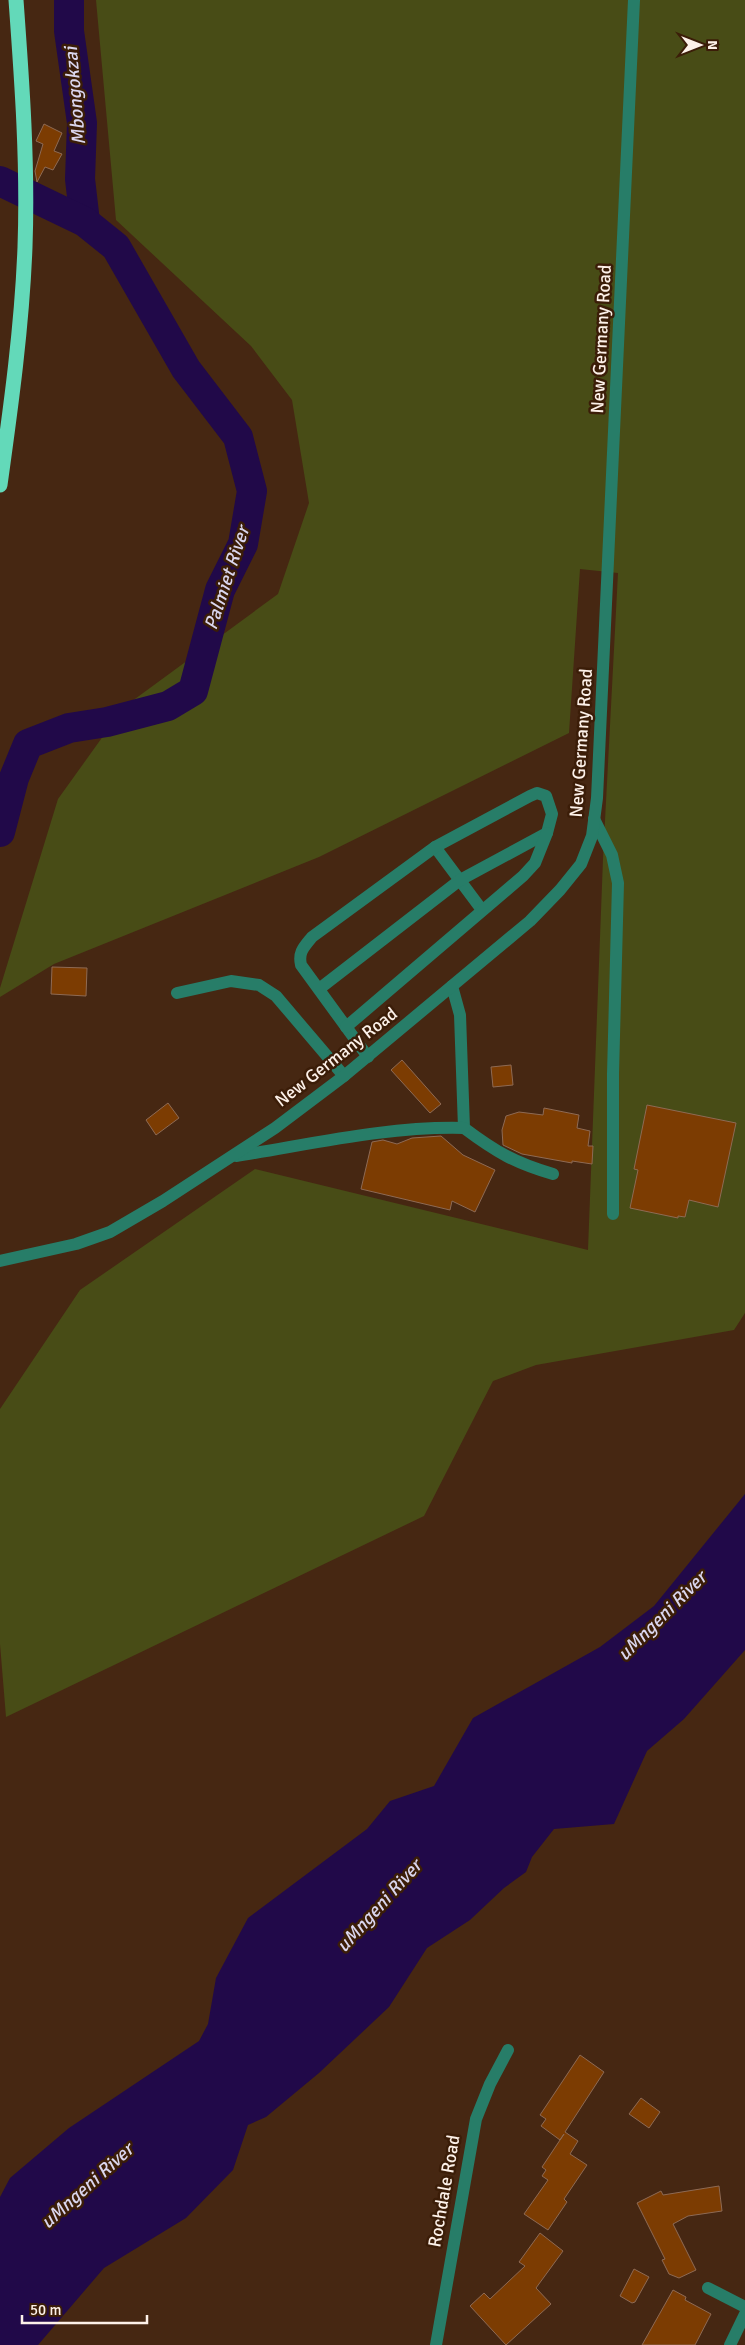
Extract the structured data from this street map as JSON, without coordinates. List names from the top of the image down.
{
  "streets": {
    "street": ["New Germany Road", "Rochdale Road"]
  },
  "water": ["Mbongokzai", "Palmiet River", "uMngeni River"],
  "scale_bar": "50 m",
  "north": "right"
}
